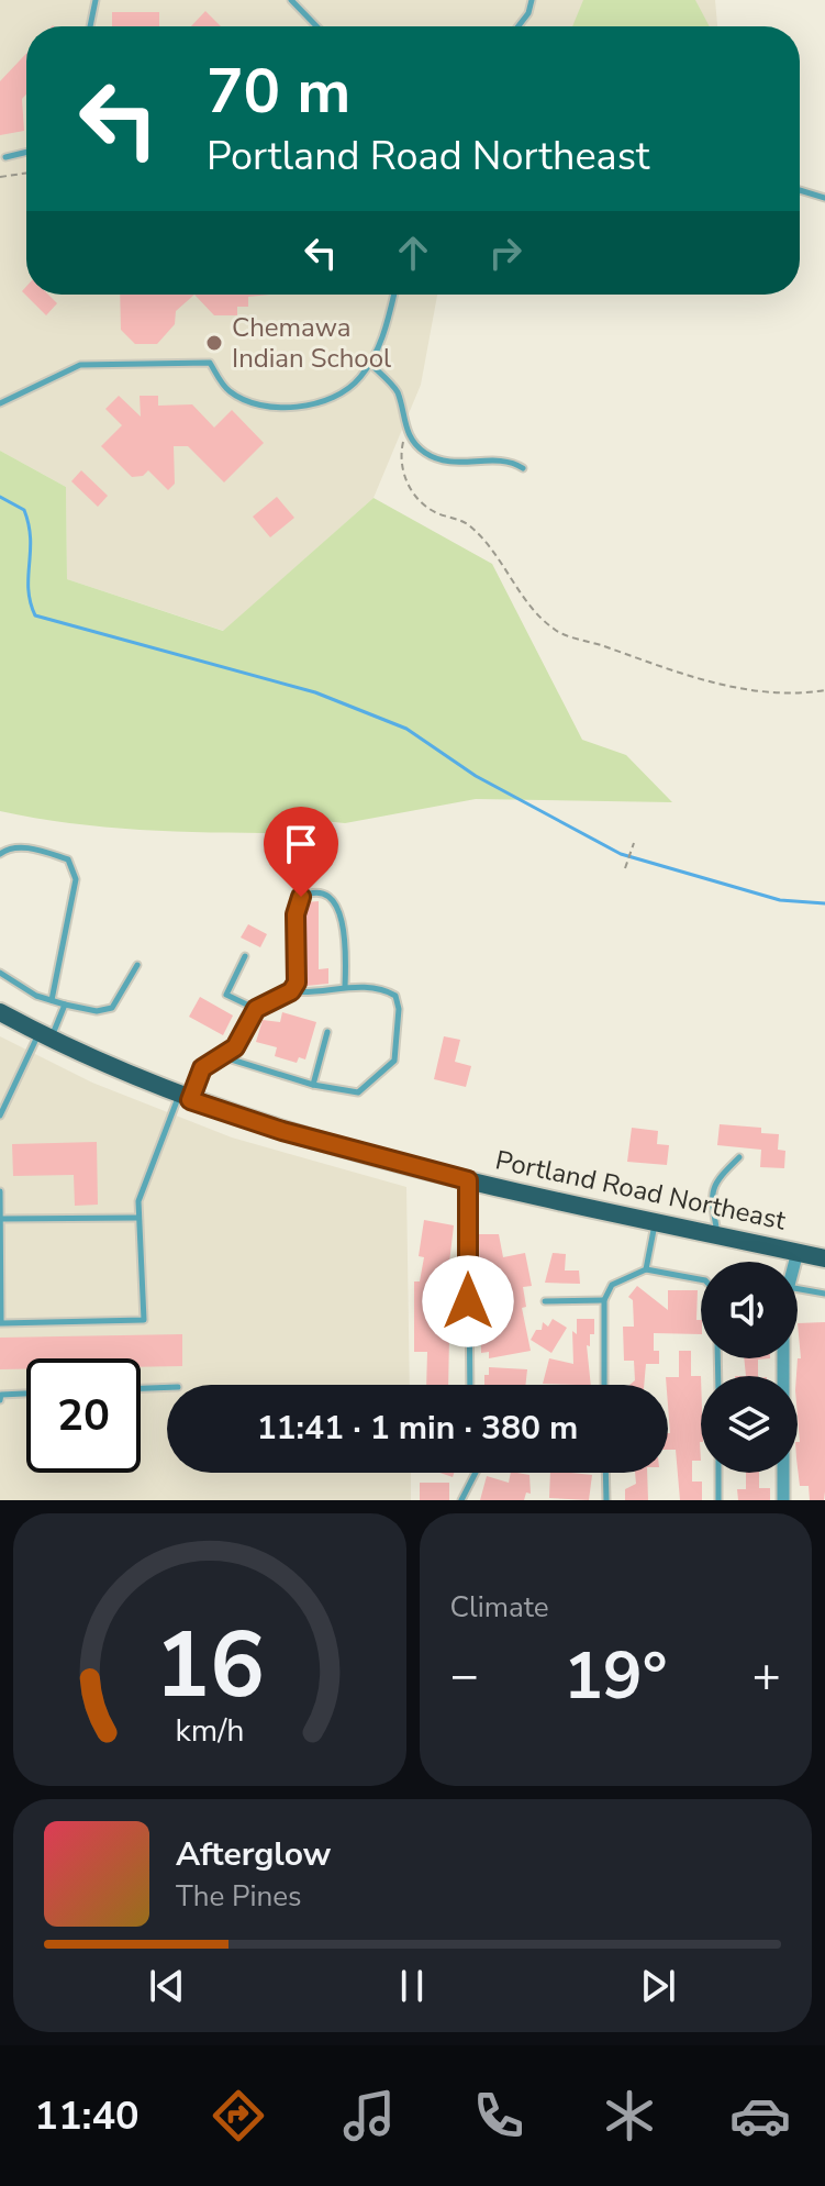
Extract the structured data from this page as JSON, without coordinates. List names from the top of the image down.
{
  "streets": {
    "main road": ["Portland Road Northeast"]
  },
  "places": ["Chemawa Indian School"],
  "page": {
    "turn": ["70 m", "Portland Road Northeast"],
    "limit": "20",
    "trip": "11:41 · 1 min · 380 m",
    "tile": "Climate",
    "heat": ["−", "19°", "+"],
    "song": ["Afterglow", "The Pines"],
    "tabs": "11:40",
    "gauge": ["16", "km/h"]
  }
}
